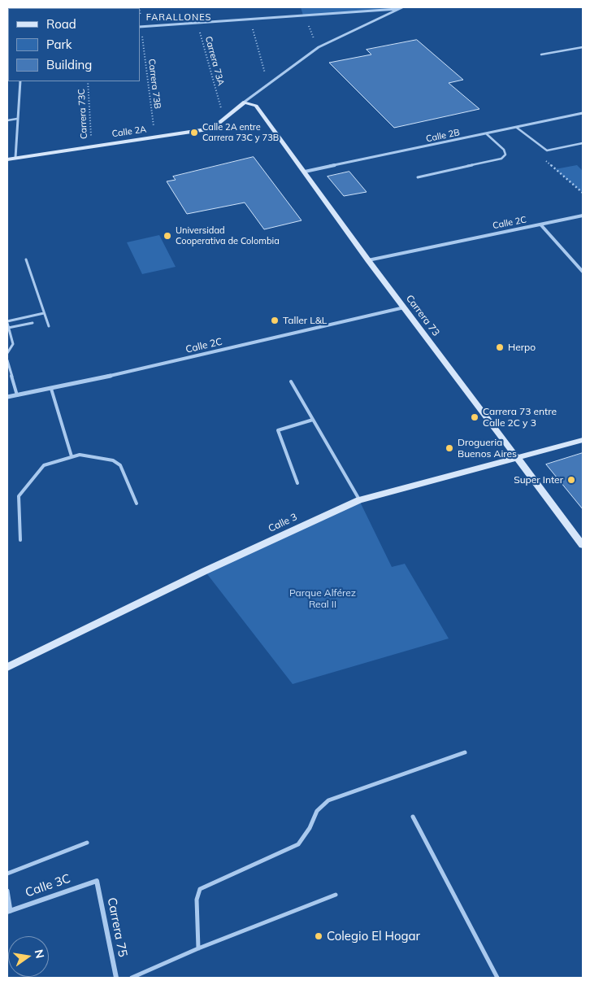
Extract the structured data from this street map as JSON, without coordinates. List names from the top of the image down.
{
  "streets": {
    "street": [
      "Calle 2A",
      "Calle 2B",
      "Calle 2C",
      "Carrera 73",
      "Calle 3",
      "Calle 3C",
      "Carrera 75"
    ],
    "path": ["Carrera 73A", "Carrera 73B", "Carrera 73C"]
  },
  "crossings": [
    ["Carrera 73A", "Calle 2A"],
    ["Carrera 73B", "Calle 2A"],
    ["Carrera 73C", "Calle 2A"],
    ["Calle 2A", "Carrera 73"],
    ["Calle 2B", "Carrera 73"],
    ["Calle 2C", "Carrera 73"],
    ["Carrera 73", "Calle 3"],
    ["Calle 3C", "Carrera 75"]
  ],
  "districts": ["FARALLONES"],
  "parks": ["Parque Alférez Real II"],
  "places": [
    "Calle 2A entre Carrera 73C y 73B",
    "Universidad Cooperativa de Colombia",
    "Taller L&L",
    "Herpo",
    "Carrera 73 entre Calle 2C y 3",
    "Drogueria Buenos Aires",
    "Super Inter",
    "Colegio El Hogar"
  ],
  "legend": ["Road", "Park", "Building"],
  "north": "right"
}
